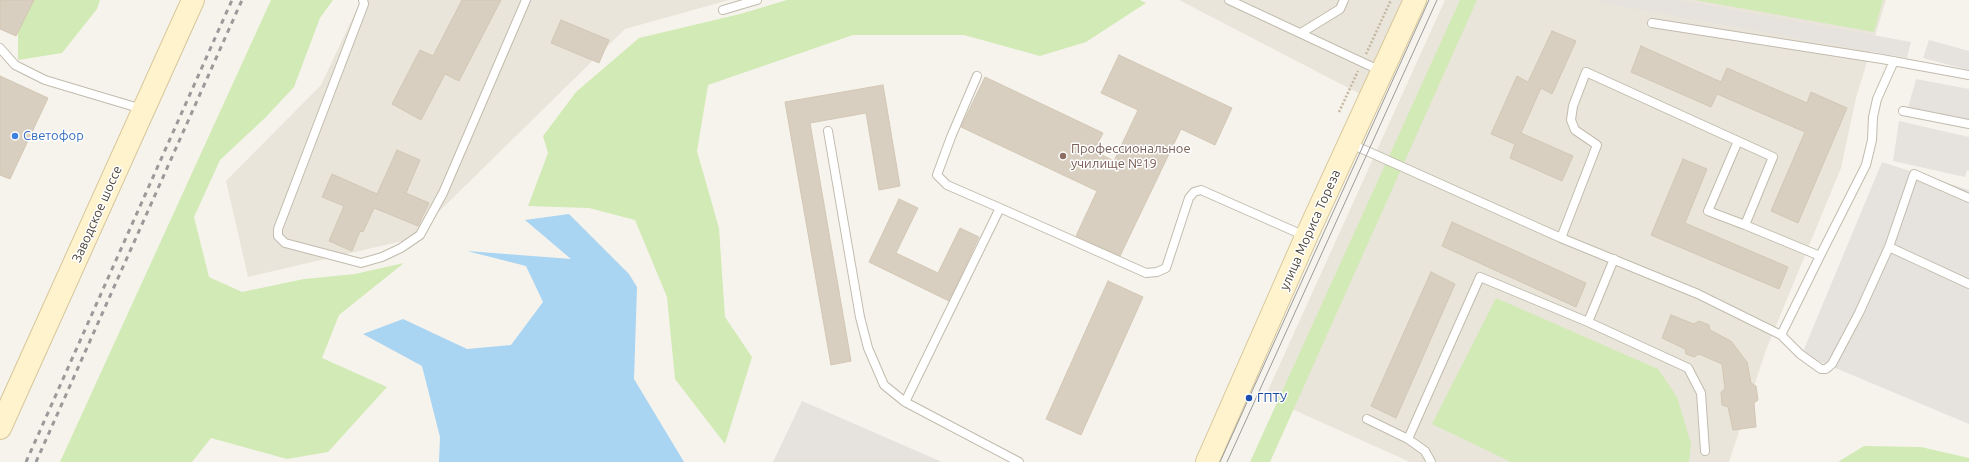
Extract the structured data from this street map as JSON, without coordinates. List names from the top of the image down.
{
  "streets": {
    "street": ["Заводское шоссе", "улица Мориса Тореза"]
  },
  "places": ["Светофор", "Профессиональное училище №19", "ГПТУ"]
}
